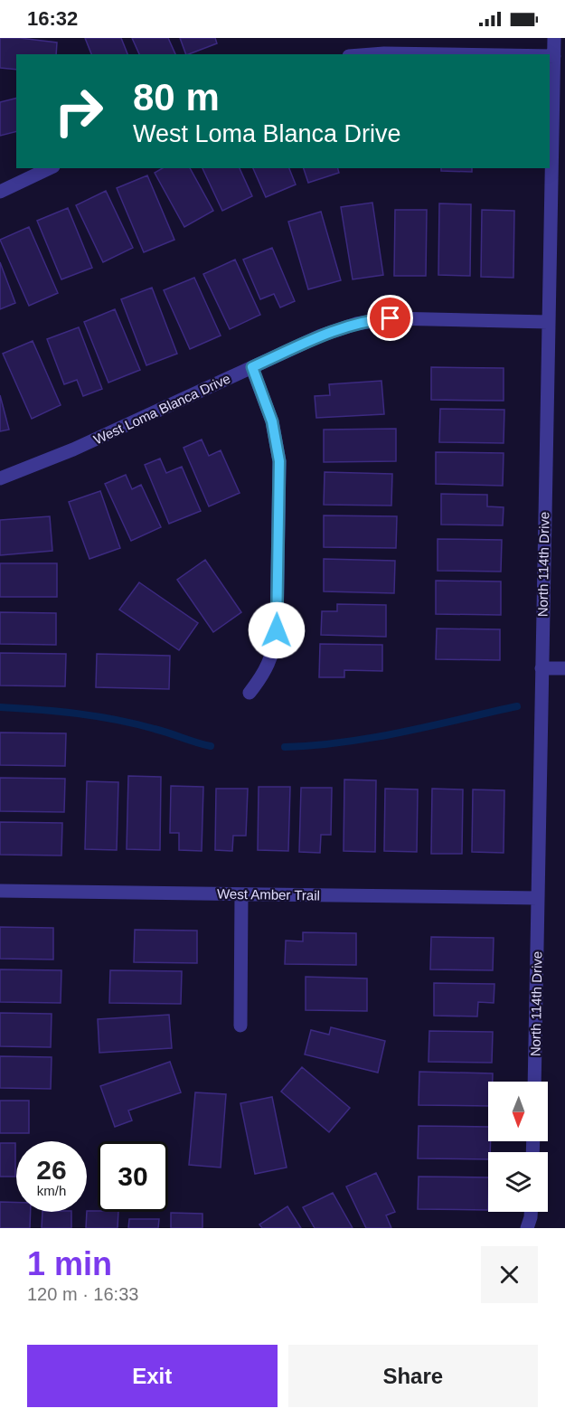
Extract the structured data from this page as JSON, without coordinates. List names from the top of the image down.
{
  "streets": {
    "street": ["West Loma Blanca Drive", "North 114th Drive", "West Amber Trail"]
  },
  "crossings": [
    ["West Loma Blanca Drive", "North 114th Drive"],
    ["North 114th Drive", "West Amber Trail"]
  ],
  "north": "bottom",
  "page": {
    "status": "16:32",
    "turn": ["80 m", "West Loma Blanca Drive"],
    "speed": "26 km/h",
    "limit": "30",
    "heading": ["1 min", "120 m · 16:33"],
    "buttons": ["Exit", "Share"]
  }
}
